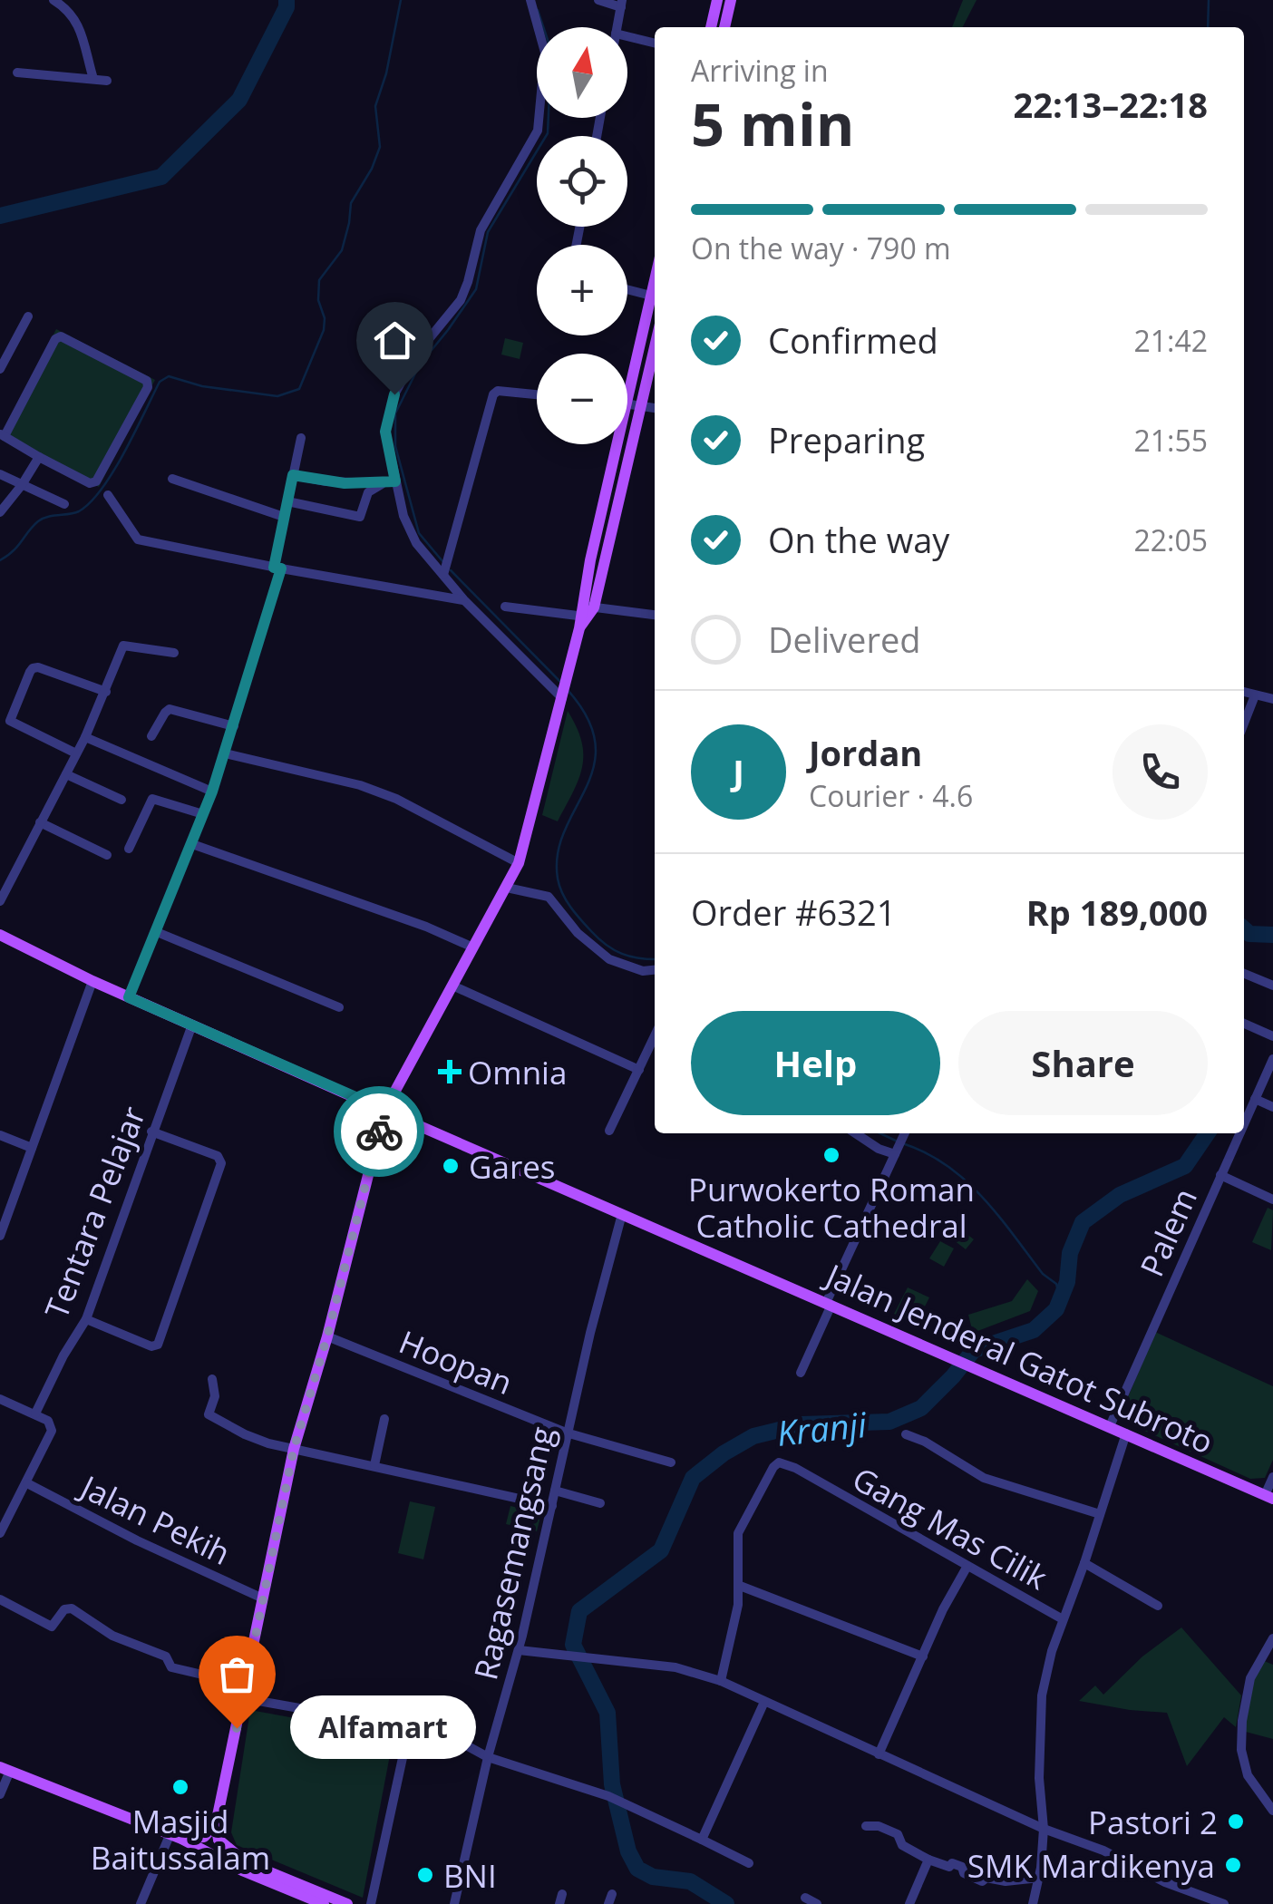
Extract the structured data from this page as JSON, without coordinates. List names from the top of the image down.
{
  "streets": {
    "main road": ["Jalan Jenderal Gatot Subroto"],
    "street": [
      "Tentara Pelajar",
      "Palem",
      "Hoopan",
      "Jalan Pekih",
      "Gang Mas Cilik",
      "Ragasemangsang"
    ]
  },
  "crossings": [
    ["Tentara Pelajar", "Jalan Jenderal Gatot Subroto"],
    ["Palem", "Jalan Jenderal Gatot Subroto"],
    ["Jalan Jenderal Gatot Subroto", "Ragasemangsang"],
    ["Hoopan", "Ragasemangsang"]
  ],
  "water": ["Kranji"],
  "places": {
    "health": ["Omnia"],
    "other": [
      "Purwokerto Roman Catholic Cathedral",
      "Gares",
      "Alfamart",
      "Masjid Baitussalam",
      "Pastori 2",
      "SMK Mardikenya",
      "BNI"
    ]
  },
  "north": "top",
  "page": {
    "map_buttons": ["+", "−"],
    "heading": ["5 min", "Arriving in", "22:13–22:18"],
    "panel": [
      "Jordan",
      "Courier · 4.6",
      "Order #6321",
      "Rp 189,000"
    ],
    "bar": "On the way · 790 m",
    "list": [
      ["Confirmed", "21:42"],
      ["Preparing", "21:55"],
      ["On the way", "22:05"],
      "Delivered"
    ],
    "round": "J",
    "buttons": ["Help", "Share"],
    "bubble": "Alfamart"
  }
}
